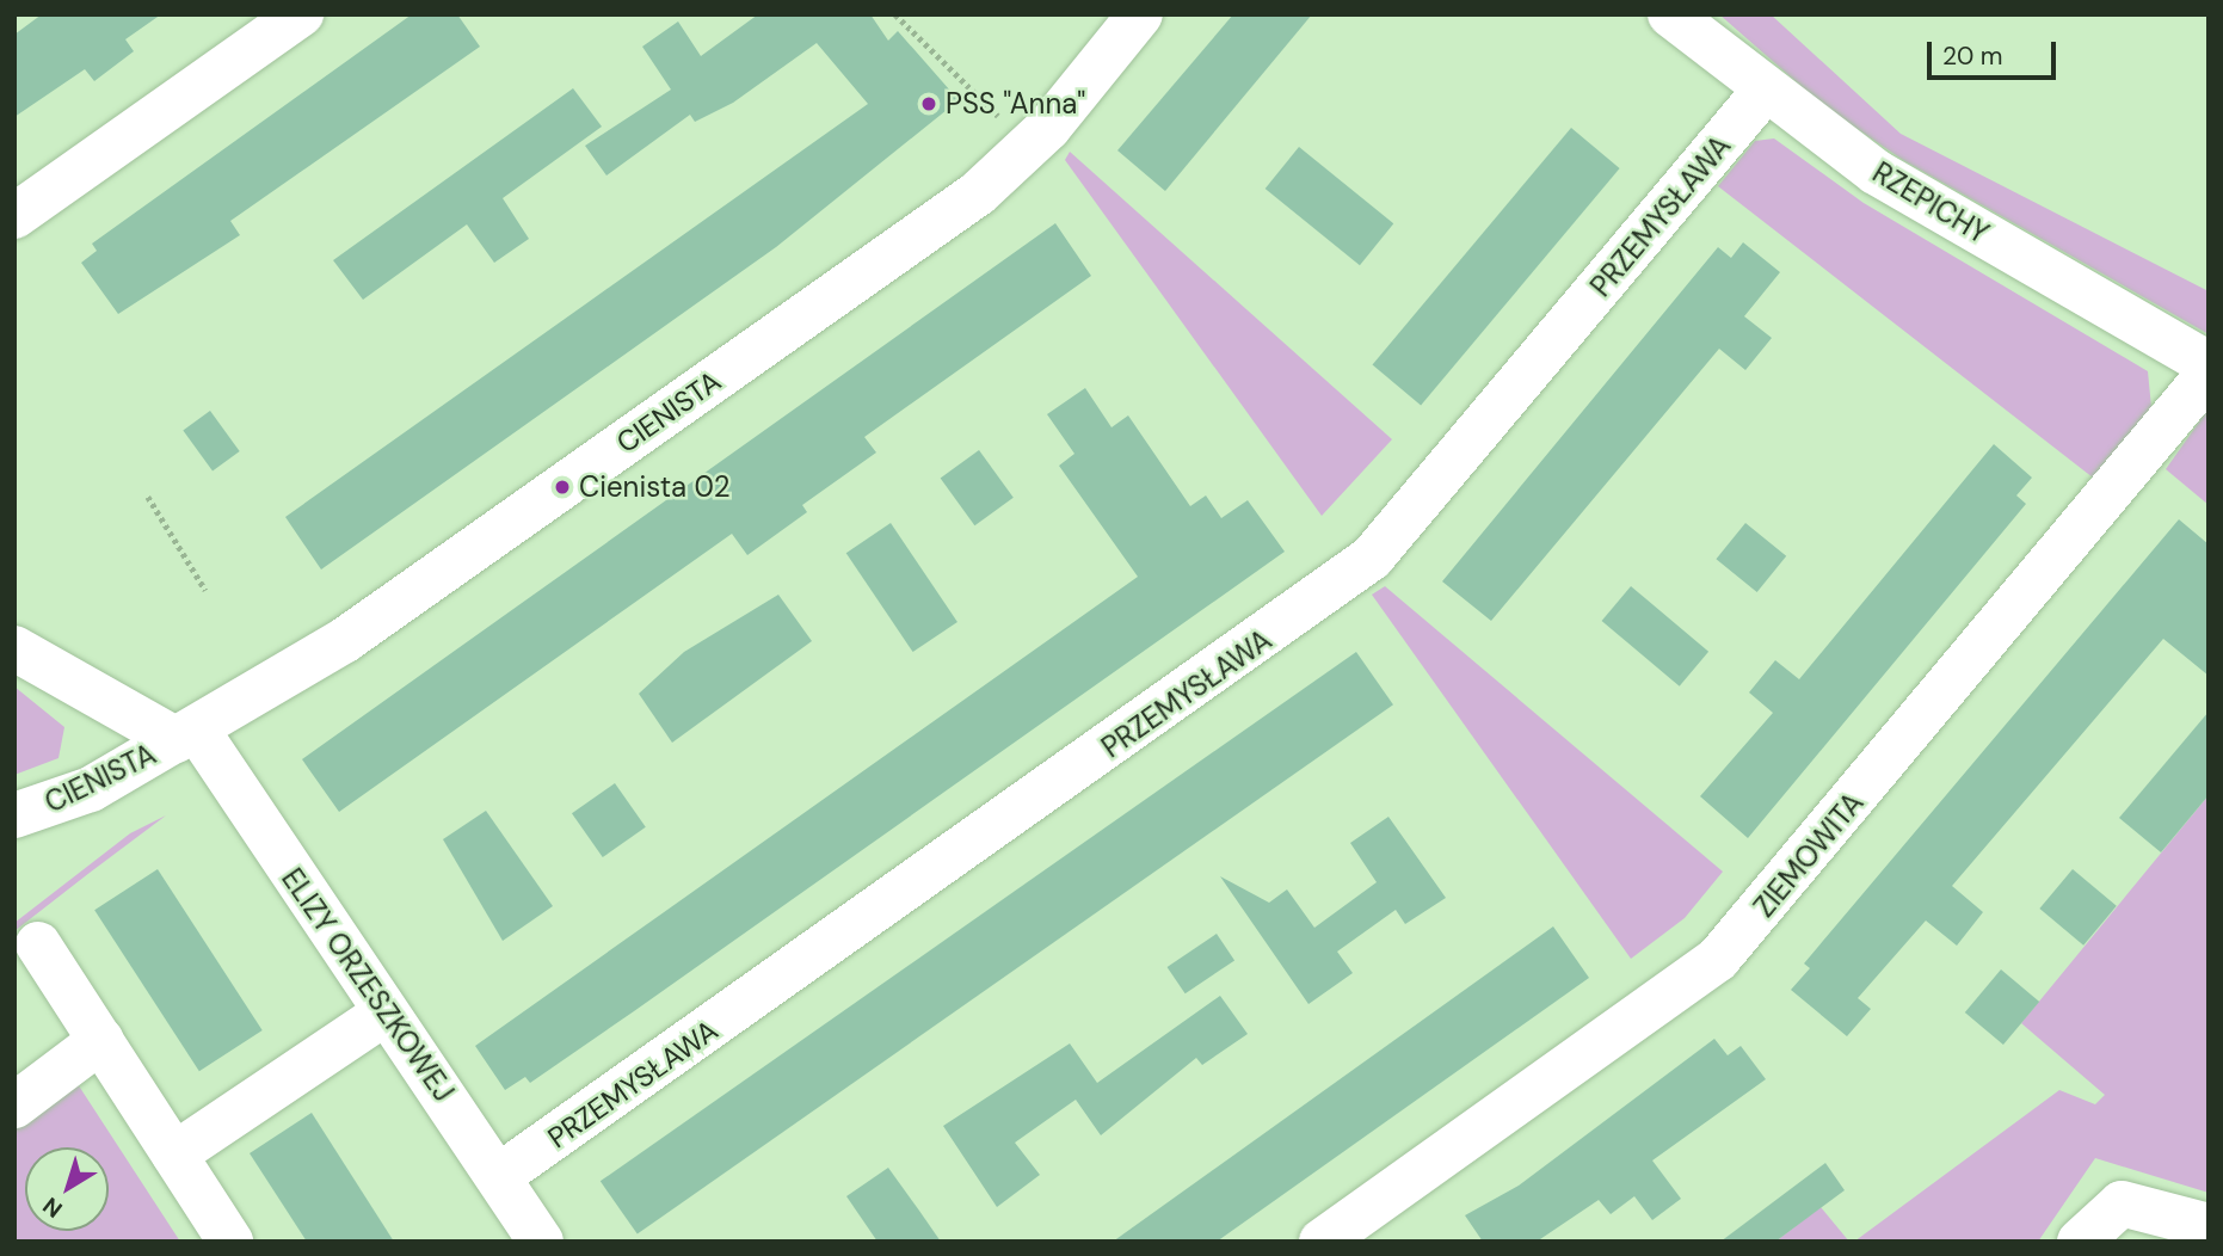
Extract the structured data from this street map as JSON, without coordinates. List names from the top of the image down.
{
  "streets": {
    "street": [
      "RZEPICHY",
      "PRZEMYSŁAWA",
      "CIENISTA",
      "ZIEMOWITA",
      "ELIZY ORZESZKOWEJ"
    ]
  },
  "crossings": [
    ["RZEPICHY", "PRZEMYSŁAWA"],
    ["PRZEMYSŁAWA", "ELIZY ORZESZKOWEJ"],
    ["CIENISTA", "ELIZY ORZESZKOWEJ"]
  ],
  "places": ["PSS \"Anna\"", "Cienista 02"],
  "scale_bar": "20 m",
  "north": "bottom left"
}
